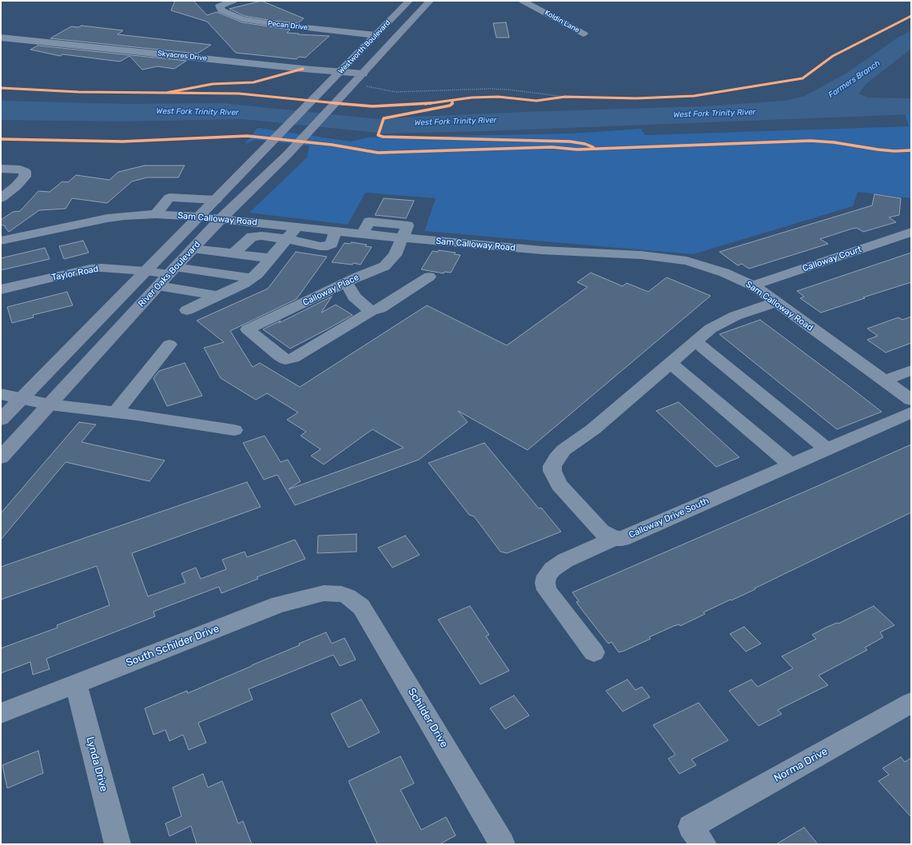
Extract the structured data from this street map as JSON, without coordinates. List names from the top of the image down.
{
  "streets": {
    "main road": ["Westworth Boulevard", "River Oaks Boulevard"],
    "street": [
      "Koldin Lane",
      "Pecan Drive",
      "Skyacres Drive",
      "Sam Calloway Road",
      "Calloway Court",
      "Taylor Road",
      "Calloway Place",
      "Calloway Drive South",
      "South Schilder Drive",
      "Schilder Drive",
      "Lynda Drive",
      "Norma Drive"
    ]
  },
  "crossings": [
    ["Pecan Drive", "Westworth Boulevard"],
    ["Westworth Boulevard", "Skyacres Drive"],
    ["Westworth Boulevard", "River Oaks Boulevard"],
    ["Sam Calloway Road", "Calloway Court"],
    ["Sam Calloway Road", "River Oaks Boulevard"],
    ["Sam Calloway Road", "Calloway Place"],
    ["Taylor Road", "River Oaks Boulevard"],
    ["South Schilder Drive", "Schilder Drive"],
    ["South Schilder Drive", "Lynda Drive"]
  ],
  "water": ["Farmers Branch", "West Fork Trinity River"]
}
